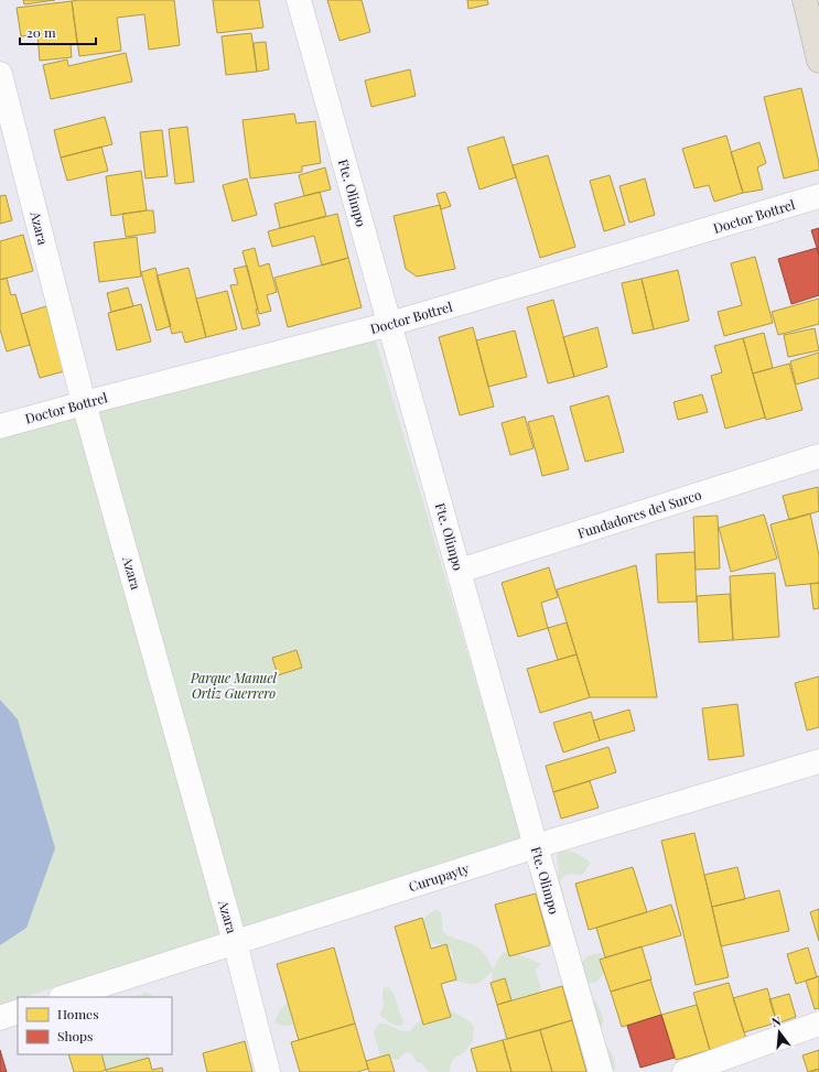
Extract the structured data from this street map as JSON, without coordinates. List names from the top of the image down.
{
  "streets": {
    "street": [
      "Fte. Olimpo",
      "Doctor Bottrel",
      "Azara",
      "Fundadores del Surco",
      "Curupayty"
    ]
  },
  "crossings": [
    ["Fte. Olimpo", "Doctor Bottrel"],
    ["Fte. Olimpo", "Fundadores del Surco"],
    ["Fte. Olimpo", "Curupayty"],
    ["Doctor Bottrel", "Azara"],
    ["Azara", "Curupayty"]
  ],
  "parks": ["Parque Manuel Ortiz Guerrero"],
  "legend": ["Homes", "Shops"],
  "scale_bar": "20 m",
  "north": "top"
}
